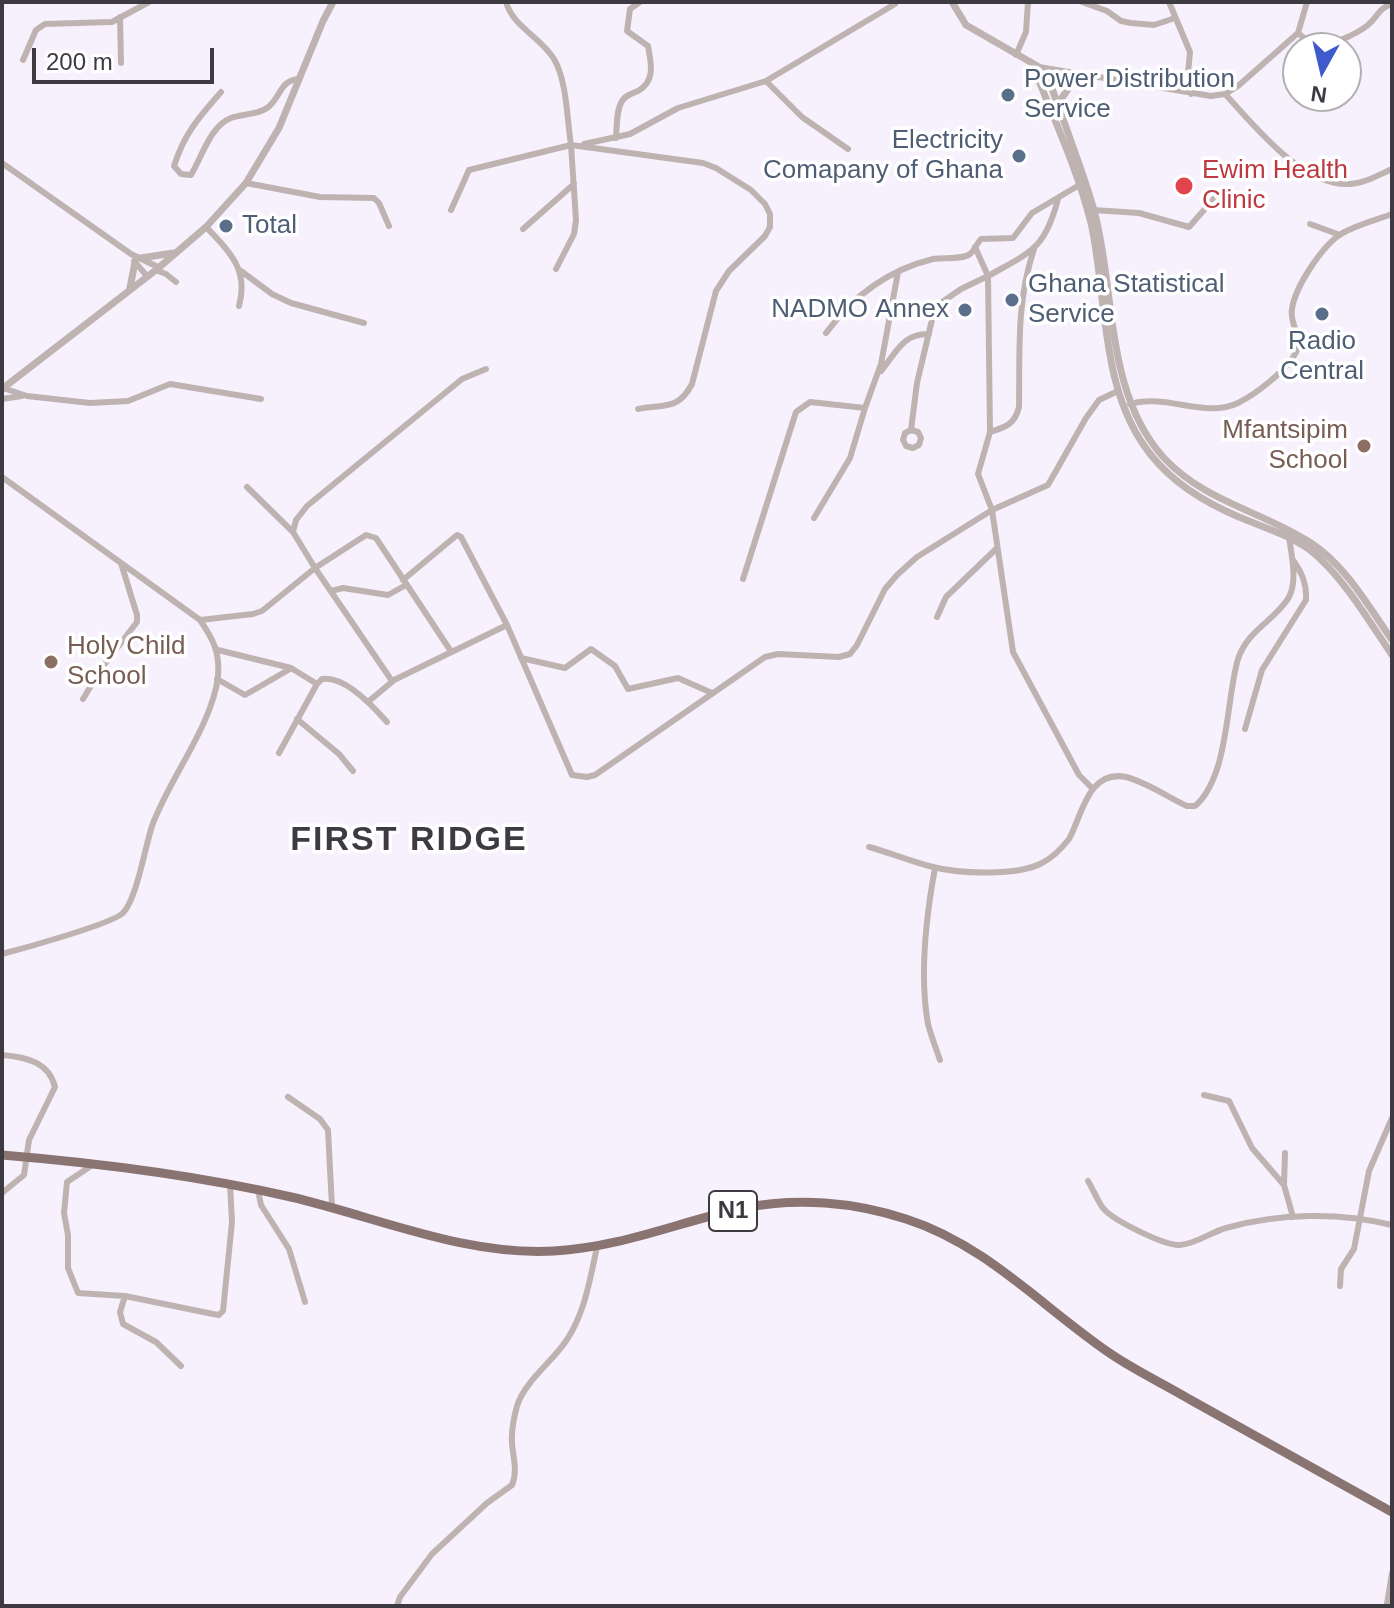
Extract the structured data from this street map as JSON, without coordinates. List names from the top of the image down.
{
  "streets": {
    "highway": ["N1"]
  },
  "districts": ["FIRST RIDGE"],
  "places": [
    "Power Distribution Service",
    "Electricity Comapany of Ghana",
    "Ewim Health Clinic",
    "Total",
    "Ghana Statistical Service",
    "NADMO Annex",
    "Radio Central",
    "Mfantsipim School",
    "Holy Child School"
  ],
  "scale_bar": "200 m",
  "north": "bottom"
}
